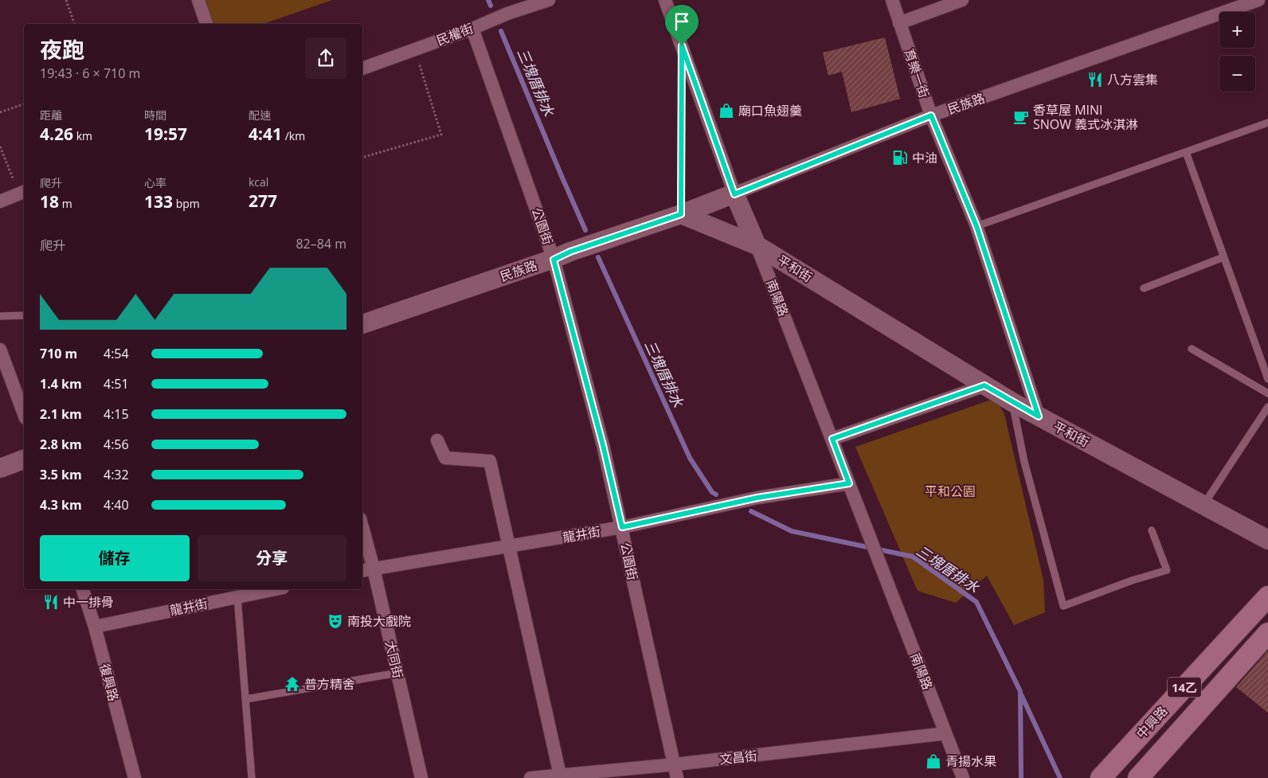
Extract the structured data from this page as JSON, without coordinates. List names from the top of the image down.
{
  "streets": {
    "main road": [
      "民族路",
      "平和街",
      "南陽路",
      "14乙",
      "中興路"
    ],
    "street": [
      "民權街",
      "育樂一街",
      "公園街",
      "龍井街",
      "大同街",
      "復興路",
      "文昌街"
    ]
  },
  "crossings": [
    ["民權街", "公園街"],
    ["育樂一街", "民族路"],
    ["育樂一街", "平和街"],
    ["民族路", "公園街"],
    ["民族路", "平和街"],
    ["民族路", "南陽路"],
    ["公園街", "龍井街"],
    ["公園街", "文昌街"],
    ["平和街", "南陽路"],
    ["南陽路", "龍井街"],
    ["南陽路", "文昌街"],
    ["龍井街", "大同街"],
    ["龍井街", "復興路"]
  ],
  "water": ["三塊厝排水"],
  "parks": ["平和公園"],
  "places": {
    "restaurant": ["八方雲集", "中一排骨"],
    "shop": ["廟口魚翅羹", "青揚水果"],
    "cafe": ["香草屋 MINI SNOW 義式冰淇淋"],
    "fuel station": ["中油"],
    "theatre": ["南投大戲院"],
    "temple": ["普方精舍"]
  },
  "page": {
    "map_buttons": ["+", "−"],
    "heading": ["夜跑", "19:43 · 6 × 710 m"],
    "stats": [
      ["距離", "4.26 km"],
      ["時間", "19:57"],
      ["配速", "4:41 /km"],
      ["爬升", "18 m"],
      ["心率", "133 bpm"],
      ["kcal", "277"]
    ],
    "chart": ["爬升", "82–84 m"],
    "list": [
      {
        "name": "710 m",
        "note": "4:54"
      },
      {
        "name": "1.4 km",
        "note": "4:51"
      },
      {
        "name": "2.1 km",
        "note": "4:15"
      },
      {
        "name": "2.8 km",
        "note": "4:56"
      },
      {
        "name": "3.5 km",
        "note": "4:32"
      },
      {
        "name": "4.3 km",
        "note": "4:40"
      }
    ],
    "buttons": ["儲存", "分享"]
  }
}
